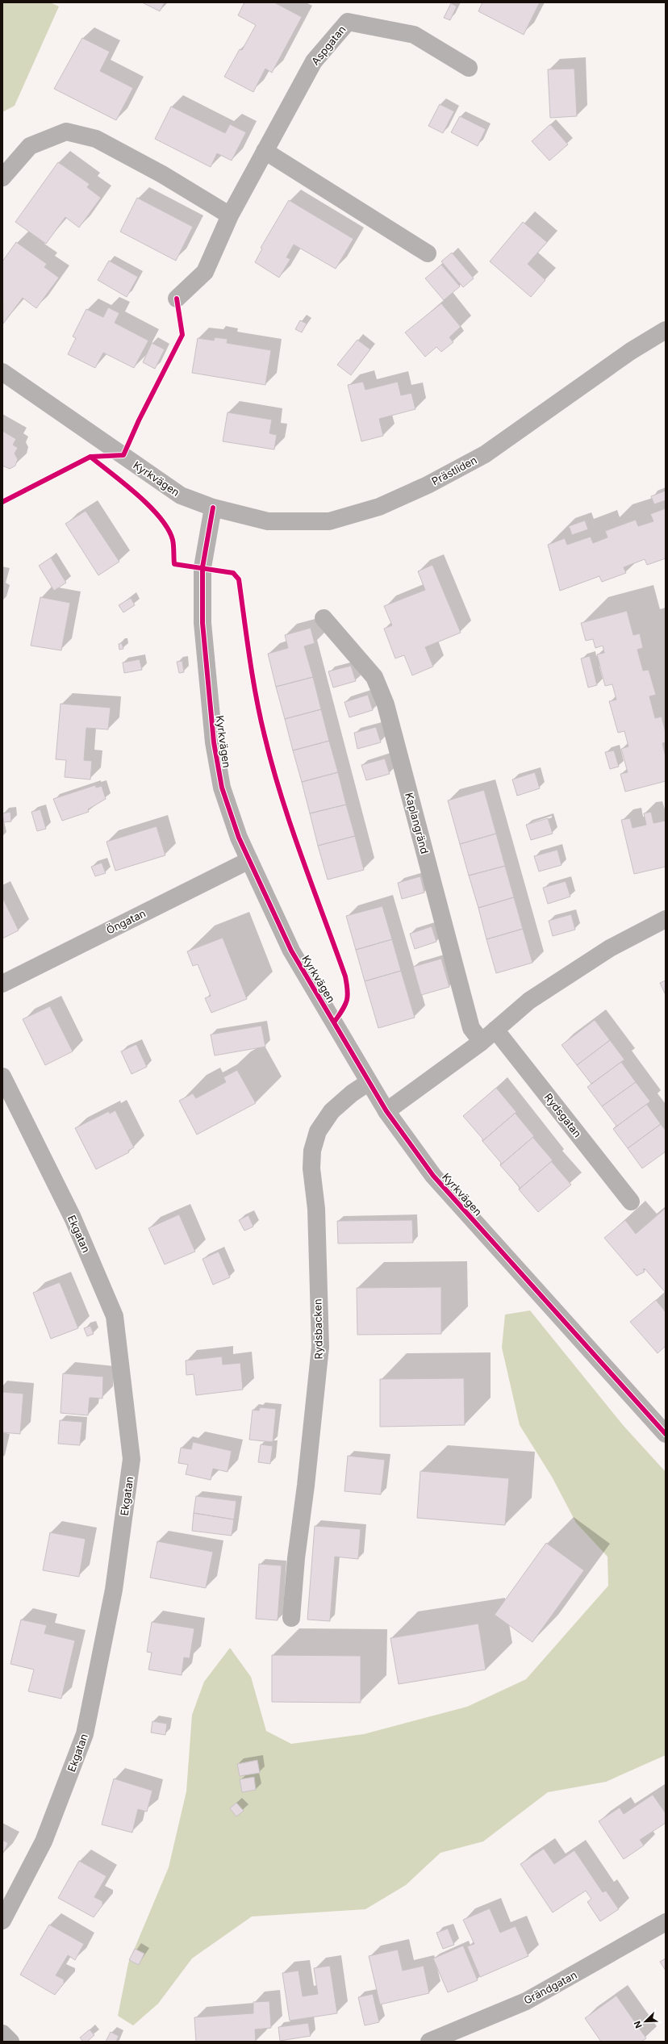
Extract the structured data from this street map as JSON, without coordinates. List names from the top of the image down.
{
  "streets": {
    "street": [
      "Aspgatan",
      "Prästliden",
      "Kyrkvägen",
      "Kaplangränd",
      "Öngatan",
      "Rydsgatan",
      "Ekgatan",
      "Rydsbacken",
      "Grändgatan"
    ]
  },
  "crossings": [
    ["Prästliden", "Kyrkvägen"],
    ["Kyrkvägen", "Öngatan"],
    ["Kyrkvägen", "Rydsbacken"]
  ],
  "north": "bottom left"
}
